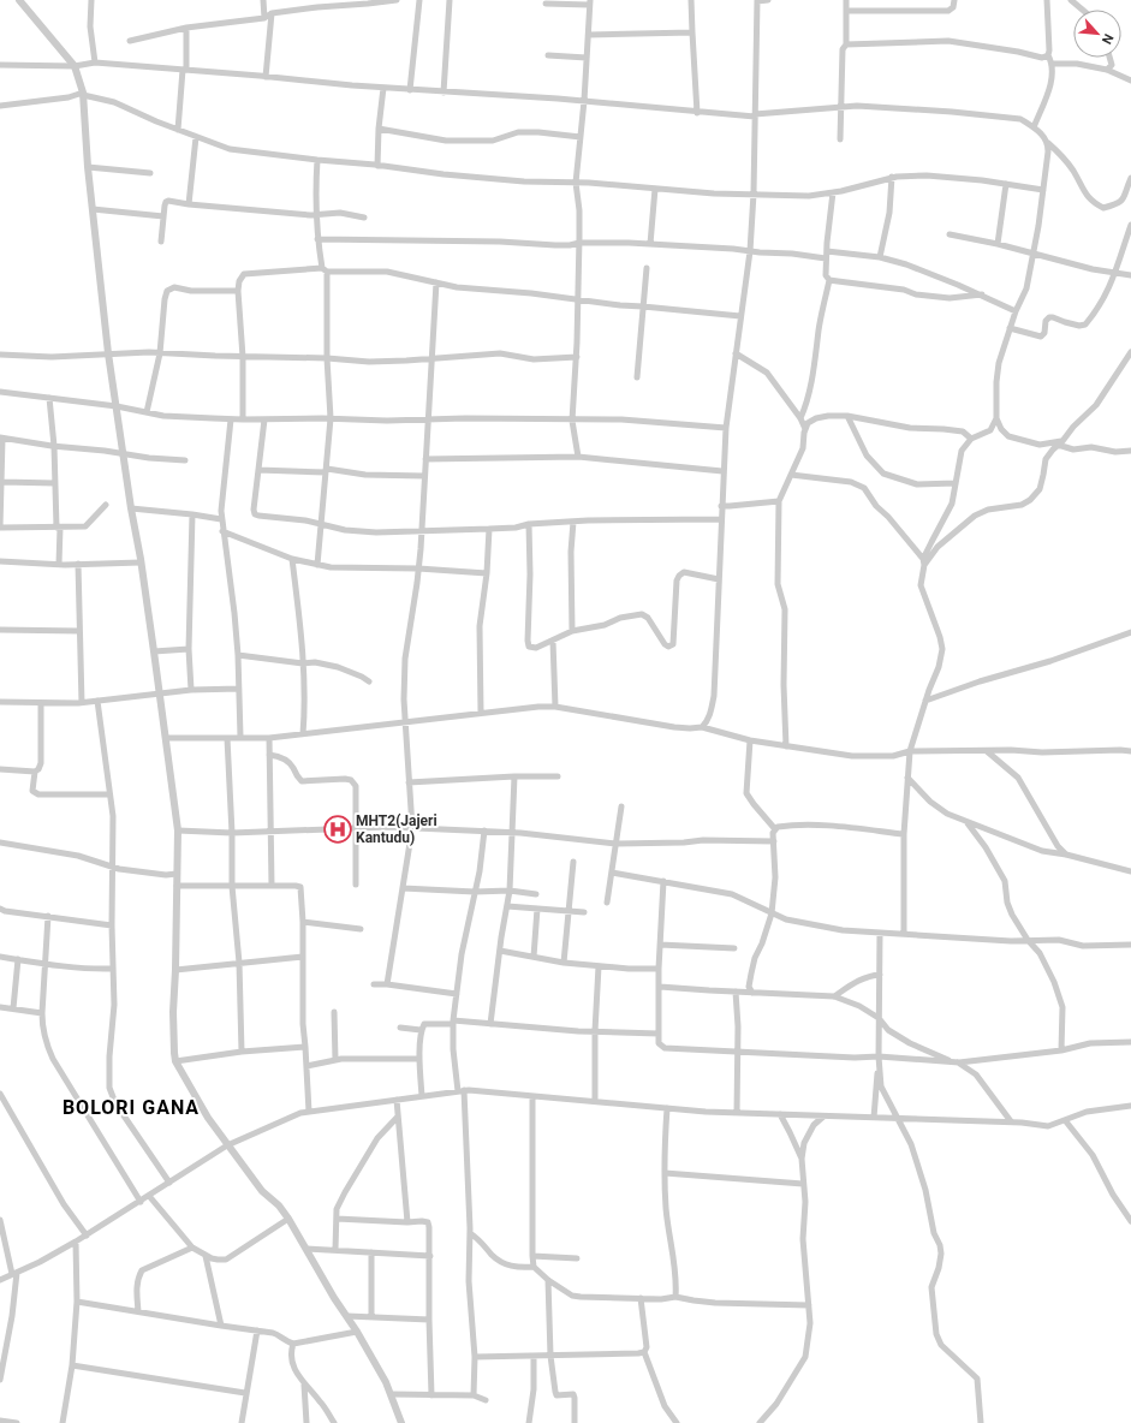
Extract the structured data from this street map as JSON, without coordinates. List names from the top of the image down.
{
  "districts": ["BOLORI GANA"],
  "places": {
    "hospital": ["MHT2(Jajeri Kantudu)"]
  },
  "north": "bottom right"
}
